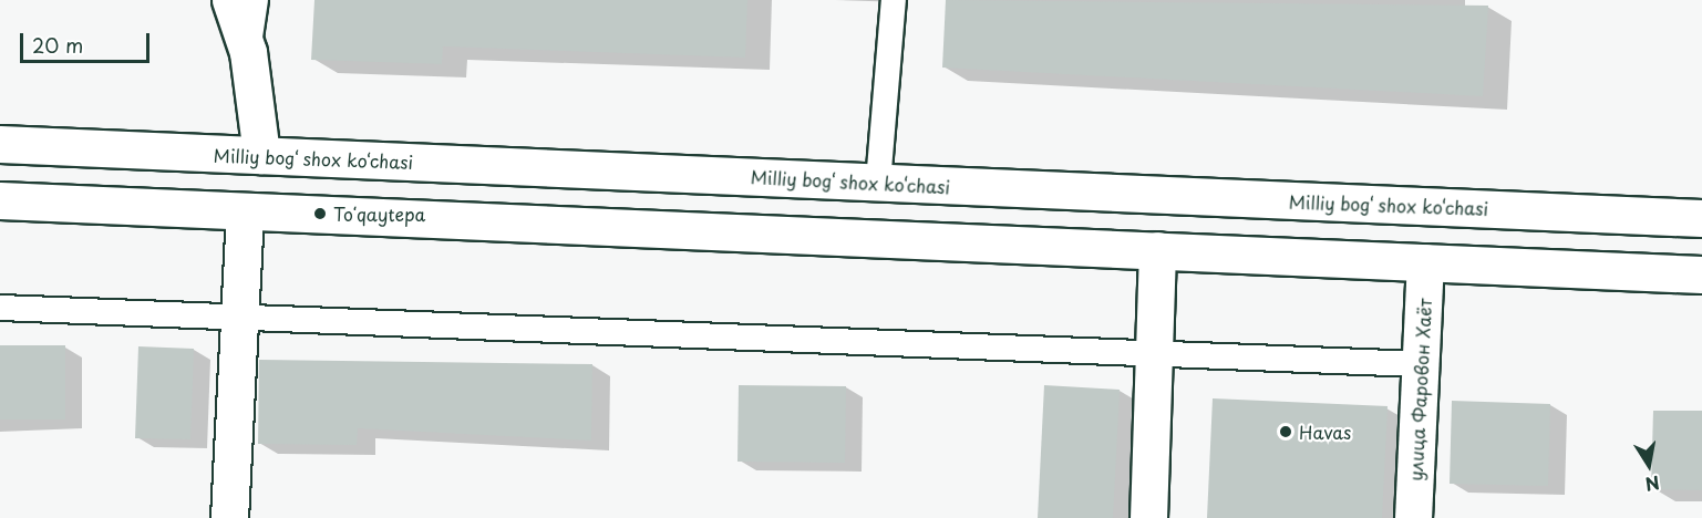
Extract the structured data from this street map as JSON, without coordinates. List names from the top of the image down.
{
  "streets": {
    "main road": ["Milliy bog‘ shox ko‘chasi", "улица Фаровон Хаёт"]
  },
  "places": ["Toʻqaytepa", "Havas"],
  "scale_bar": "20 m",
  "north": "bottom"
}
